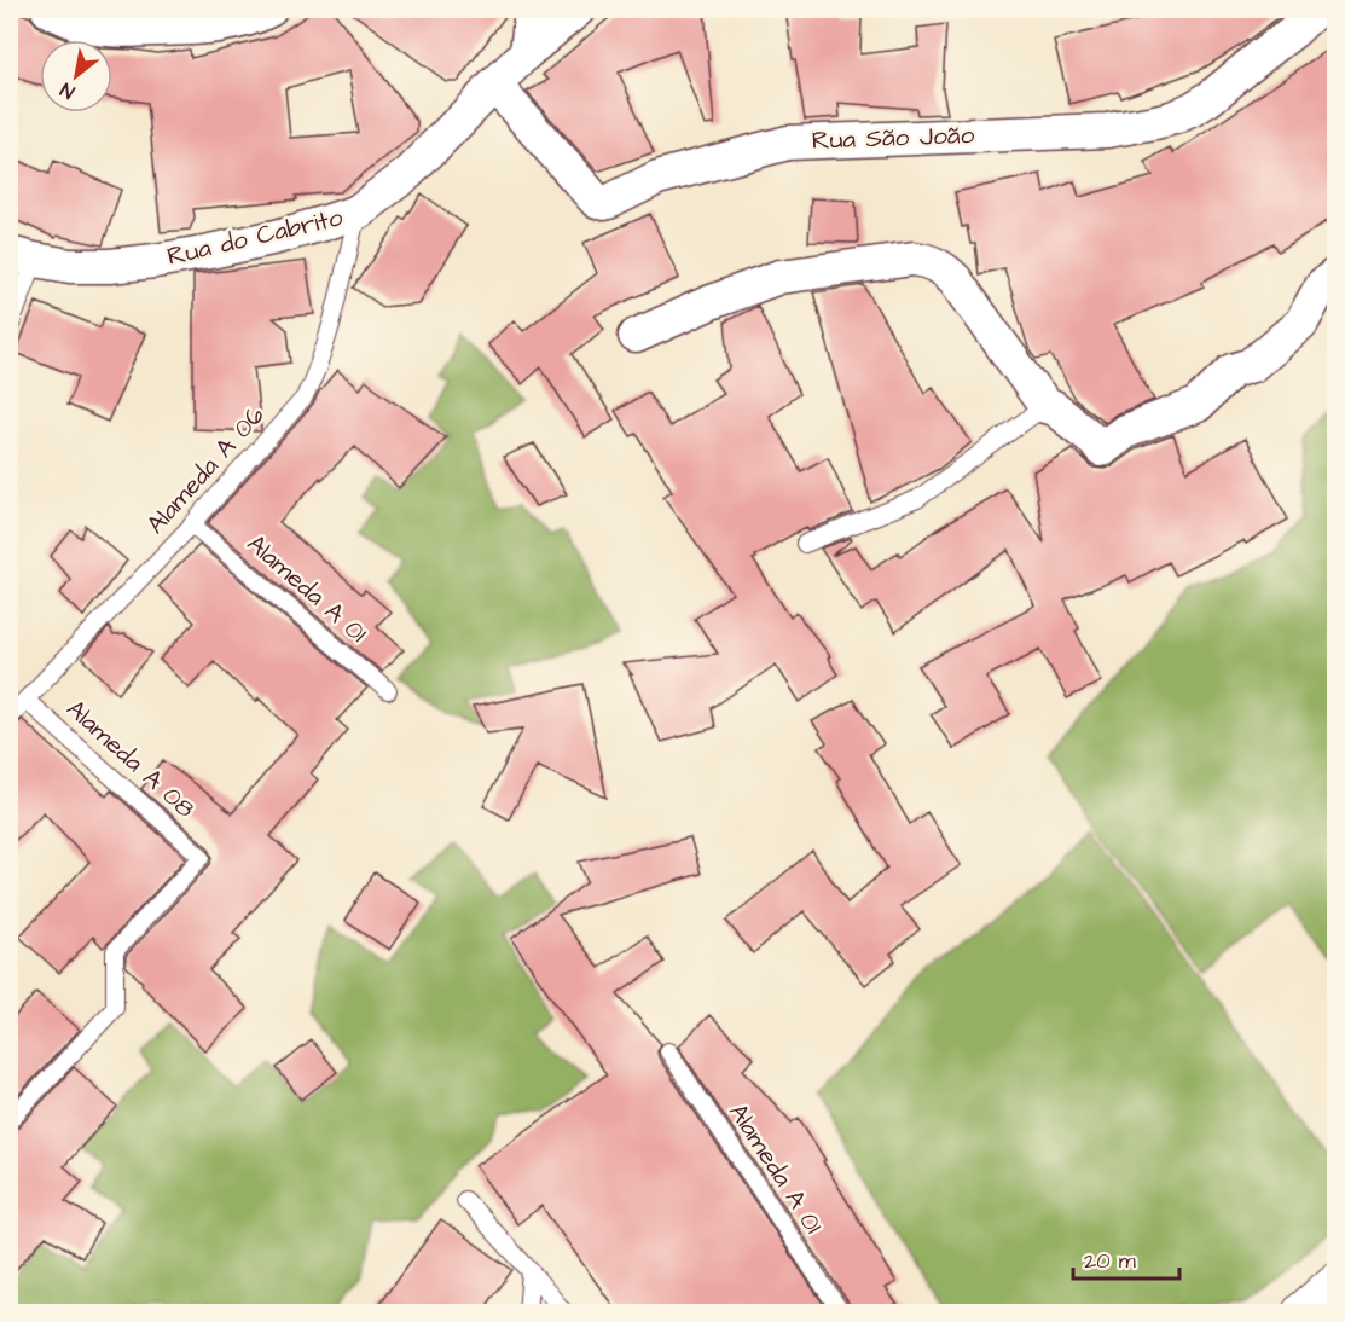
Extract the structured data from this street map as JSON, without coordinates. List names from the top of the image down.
{
  "streets": {
    "street": ["Rua São João", "Rua do Cabrito"],
    "lane": ["Alameda A 06", "Alameda A 01", "Alameda A 08"]
  },
  "crossings": [
    ["Rua São João", "Rua do Cabrito"],
    ["Rua do Cabrito", "Alameda A 06"],
    ["Alameda A 06", "Alameda A 01"],
    ["Alameda A 06", "Alameda A 08"]
  ],
  "scale_bar": "20 m",
  "north": "bottom left"
}
